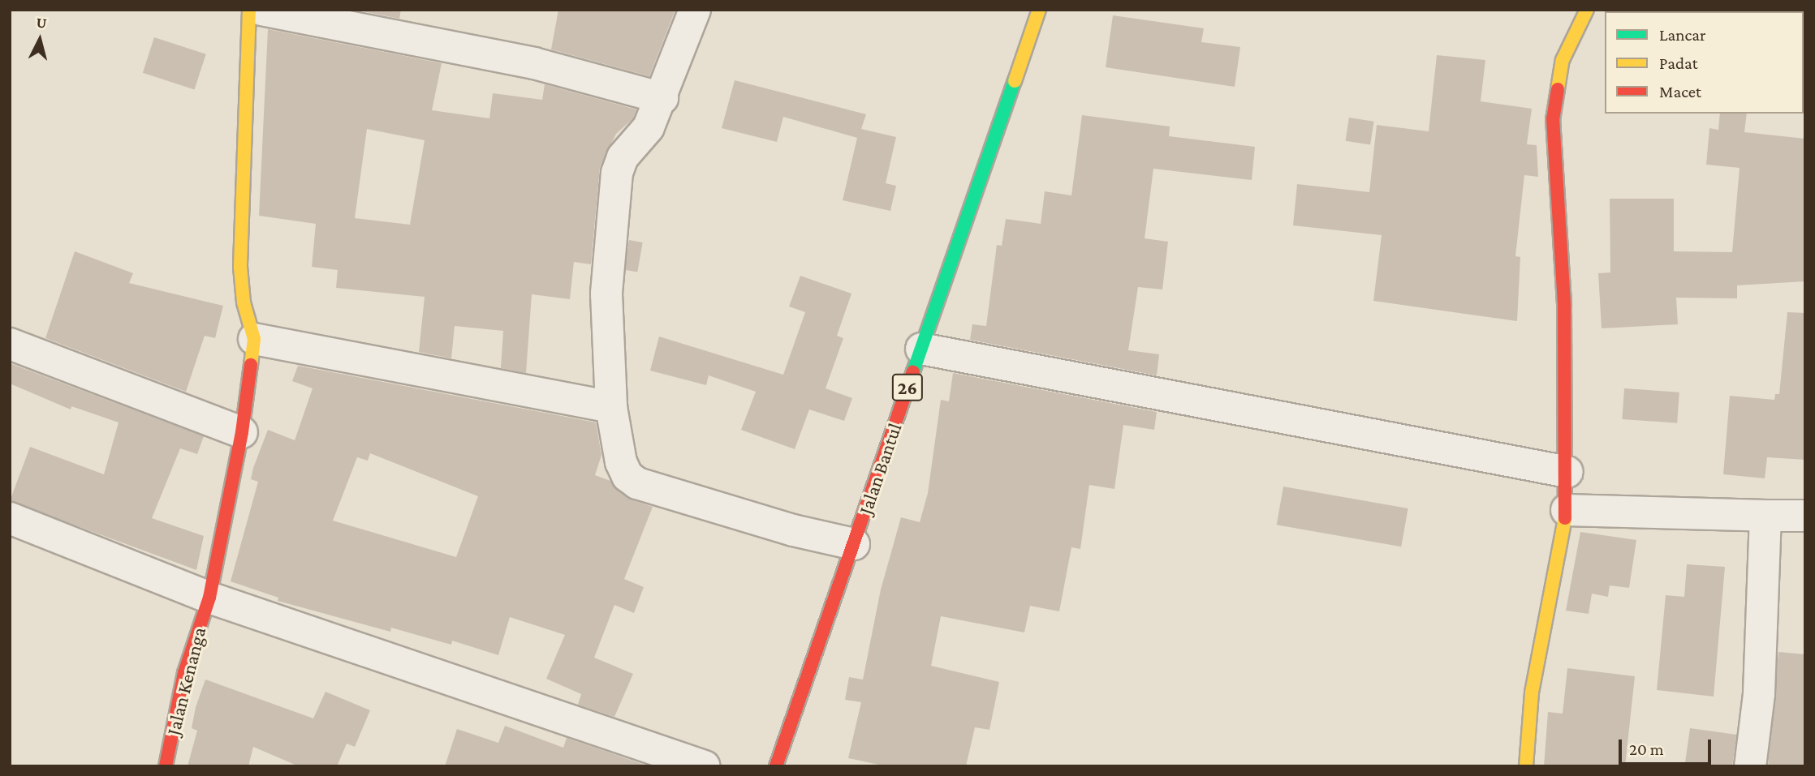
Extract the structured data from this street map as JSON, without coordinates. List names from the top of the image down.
{
  "streets": {
    "street": ["26", "Jalan Bantul", "Jalan Kenanga"]
  },
  "legend": ["Lancar", "Padat", "Macet"],
  "scale_bar": "20 m",
  "north": "top"
}
